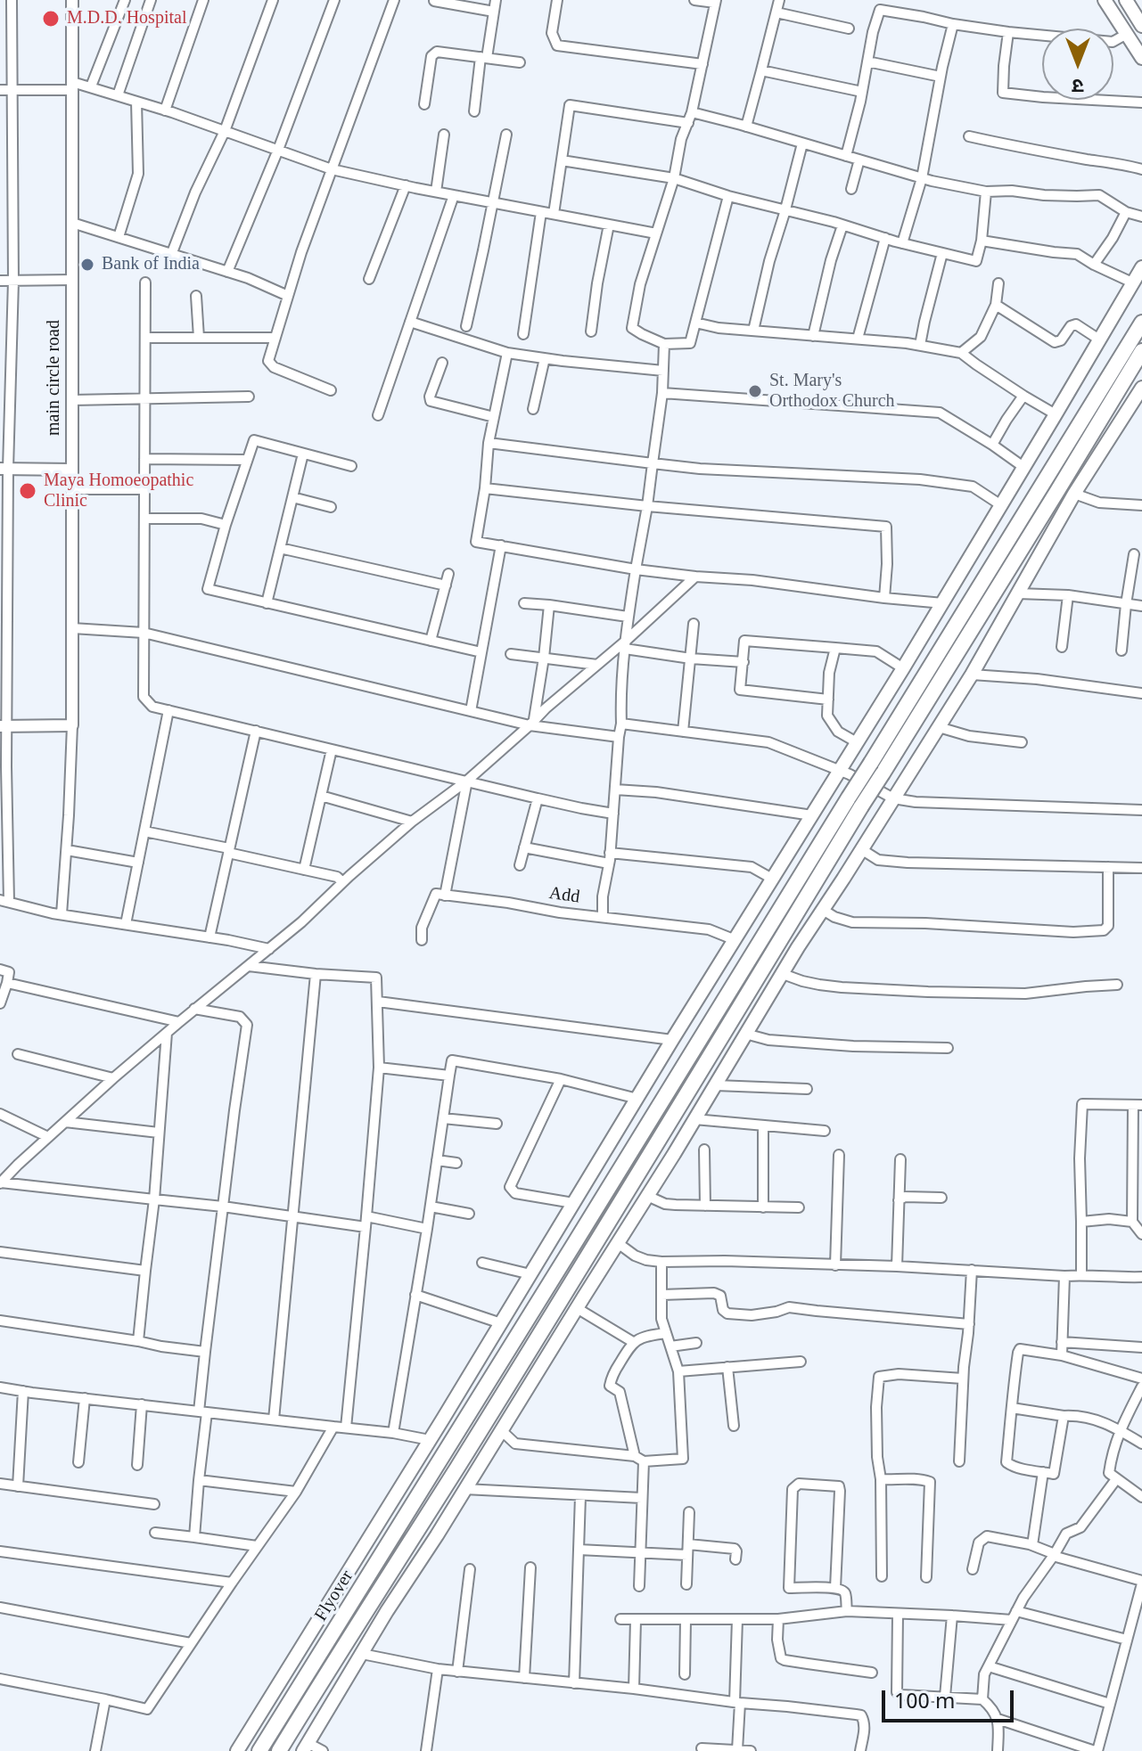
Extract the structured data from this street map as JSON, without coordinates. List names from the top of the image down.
{
  "streets": {
    "highway": ["Flyover"],
    "street": ["main circle road", "Add"]
  },
  "places": [
    "M.D.D. Hospital",
    "Bank of India",
    "St. Mary's Orthodox Church",
    "Maya Homoeopathic Clinic"
  ],
  "scale_bar": "100 m",
  "north": "bottom"
}
